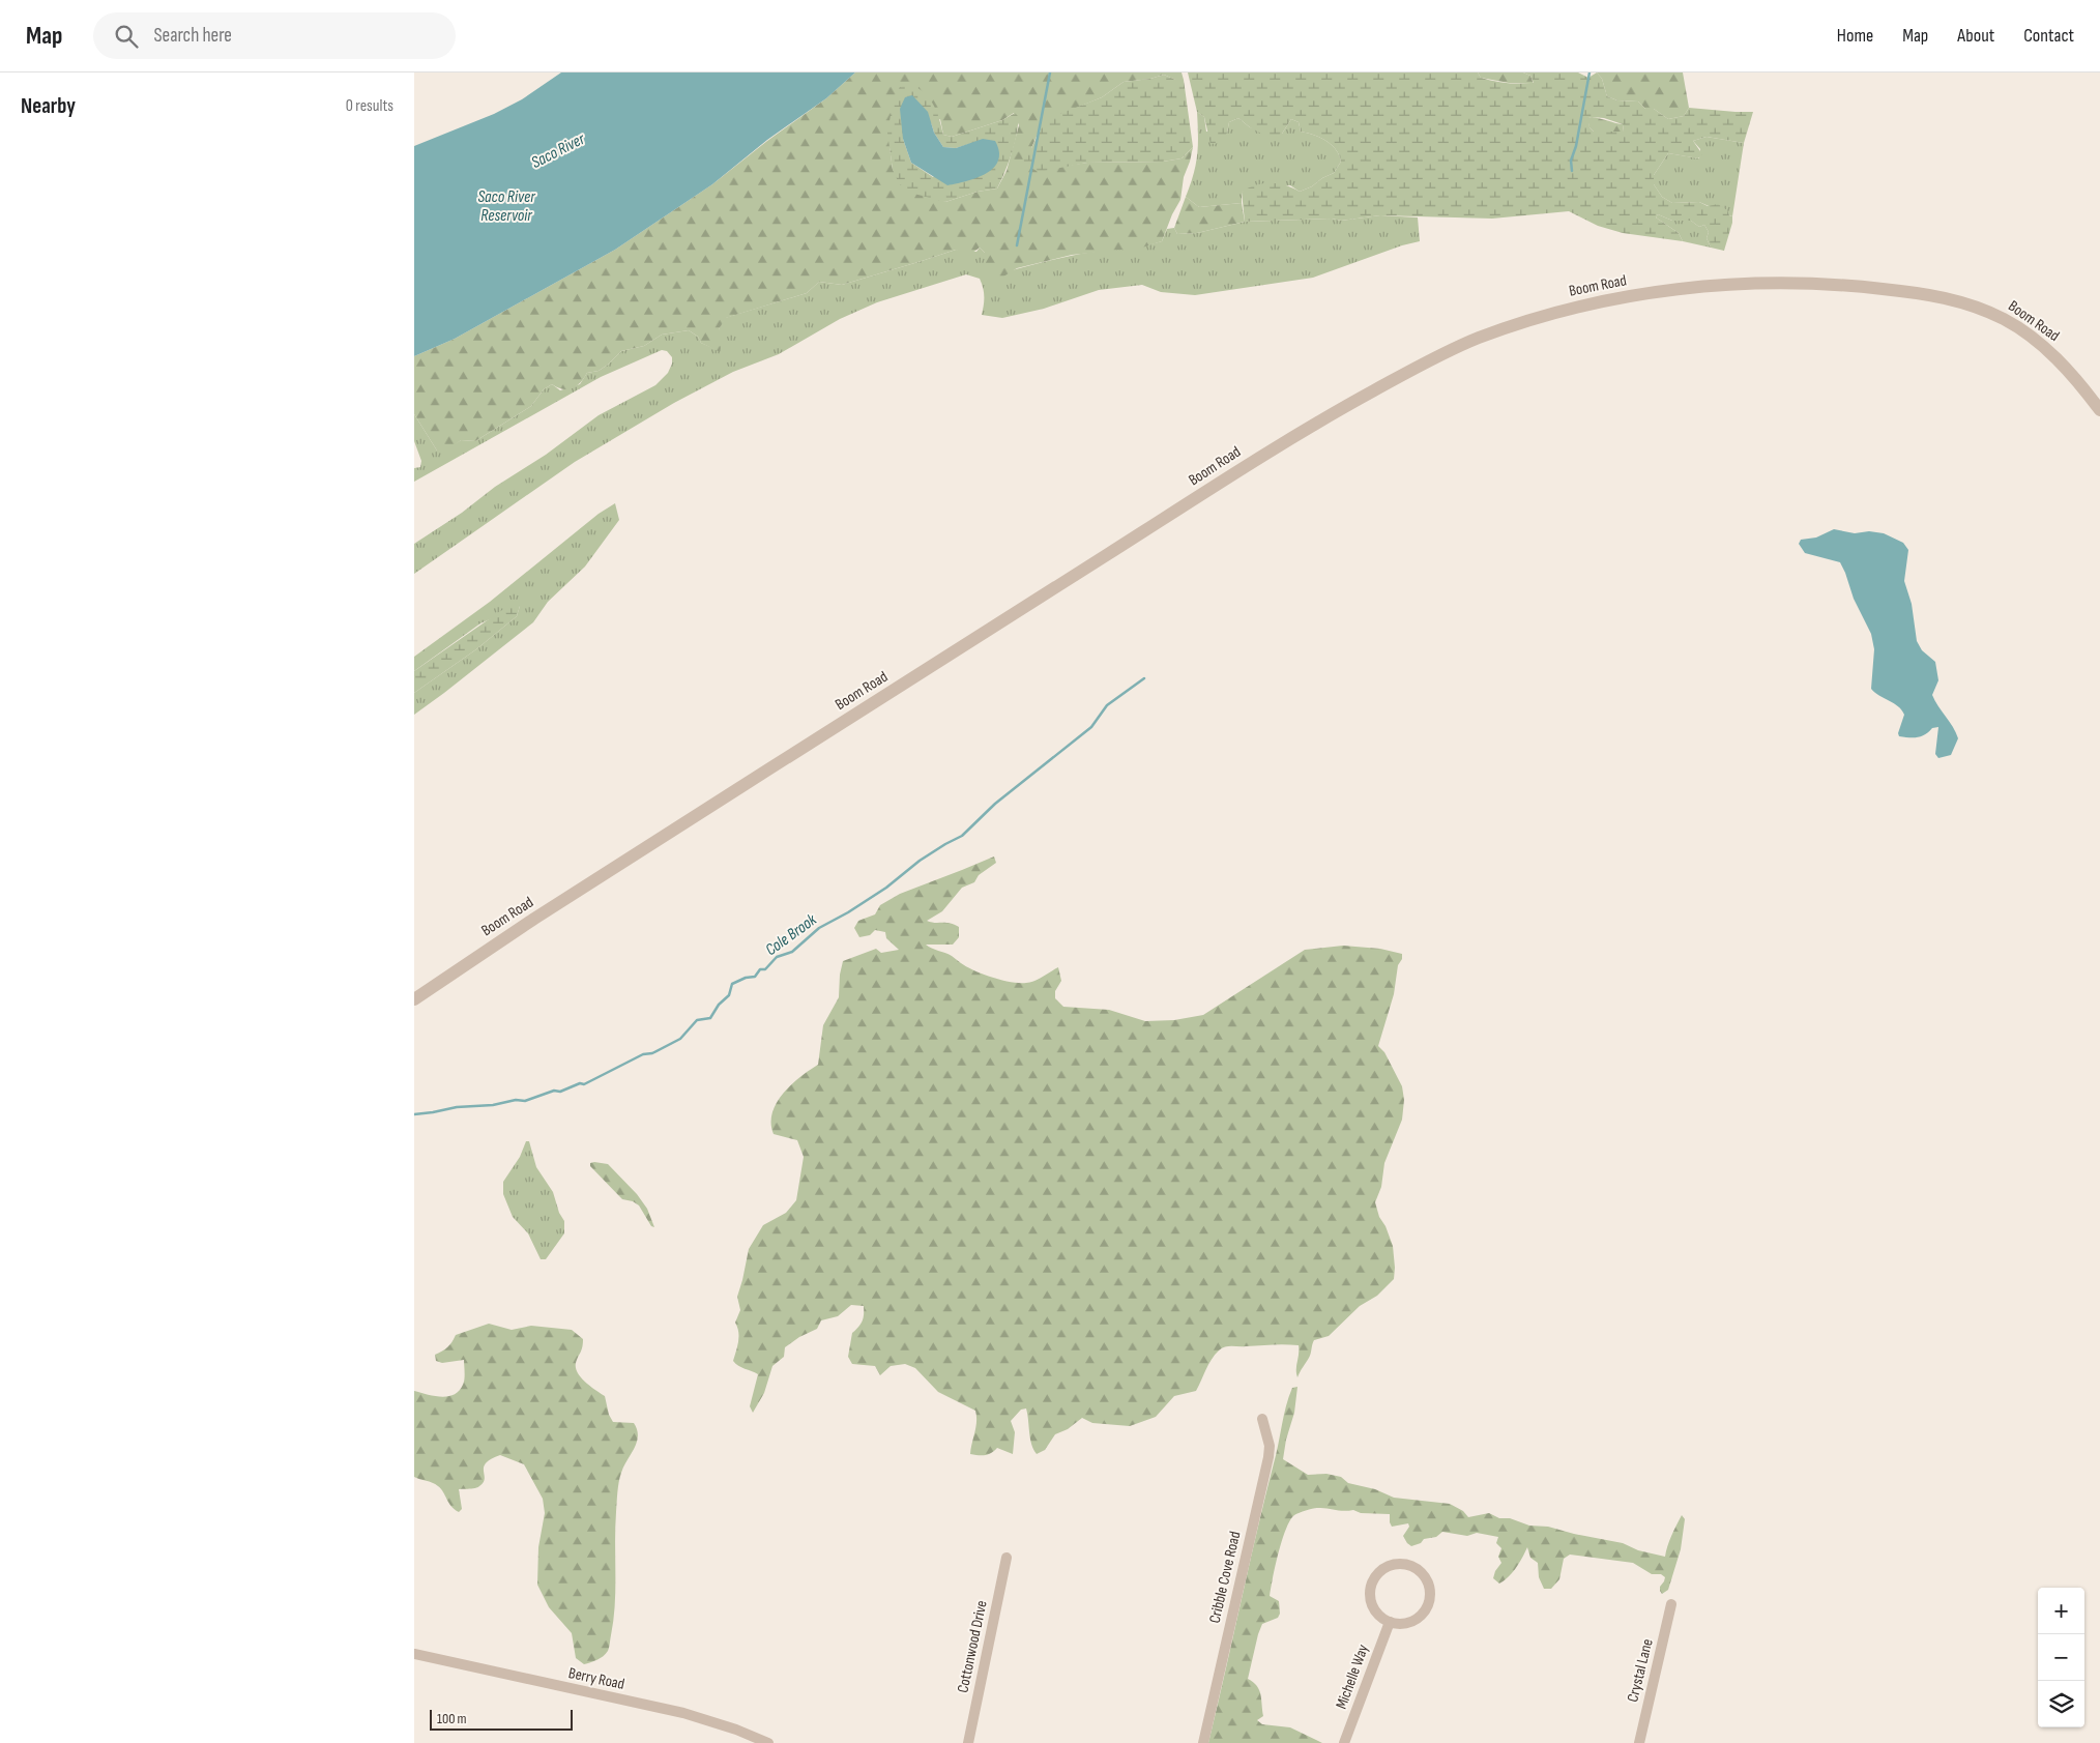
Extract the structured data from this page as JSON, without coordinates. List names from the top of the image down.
{
  "streets": {
    "street": [
      "Boom Road",
      "Cribble Cove Road",
      "Cottonwood Drive",
      "Crystal Lane",
      "Michelle Way",
      "Berry Road"
    ]
  },
  "water": ["Saco River", "Saco River Reservoir", "Cole Brook"],
  "scale_bar": "100 m",
  "page": {
    "header": "Map",
    "search": "Search here",
    "nav": [
      "Home",
      "Map",
      "About",
      "Contact"
    ],
    "heading": ["Nearby", "0 results"],
    "map_buttons": ["+", "−"],
    "scale": "100 m"
  }
}
